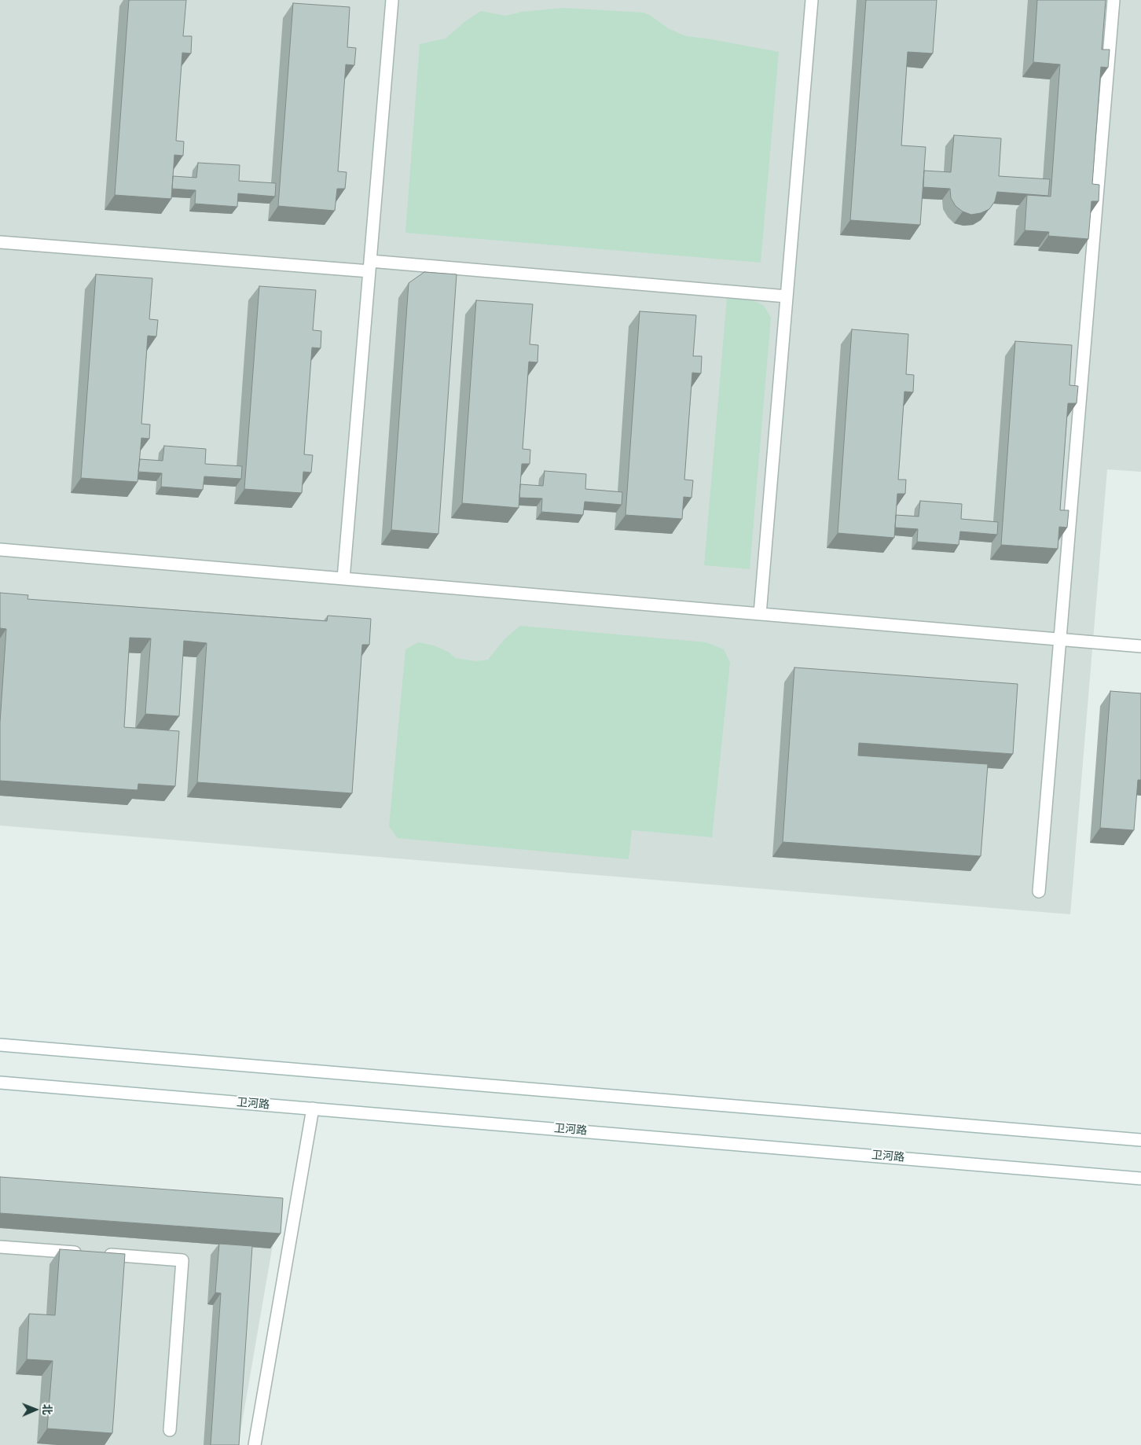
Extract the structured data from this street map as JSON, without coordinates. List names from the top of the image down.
{
  "streets": {
    "street": ["卫河路"]
  },
  "north": "right"
}
